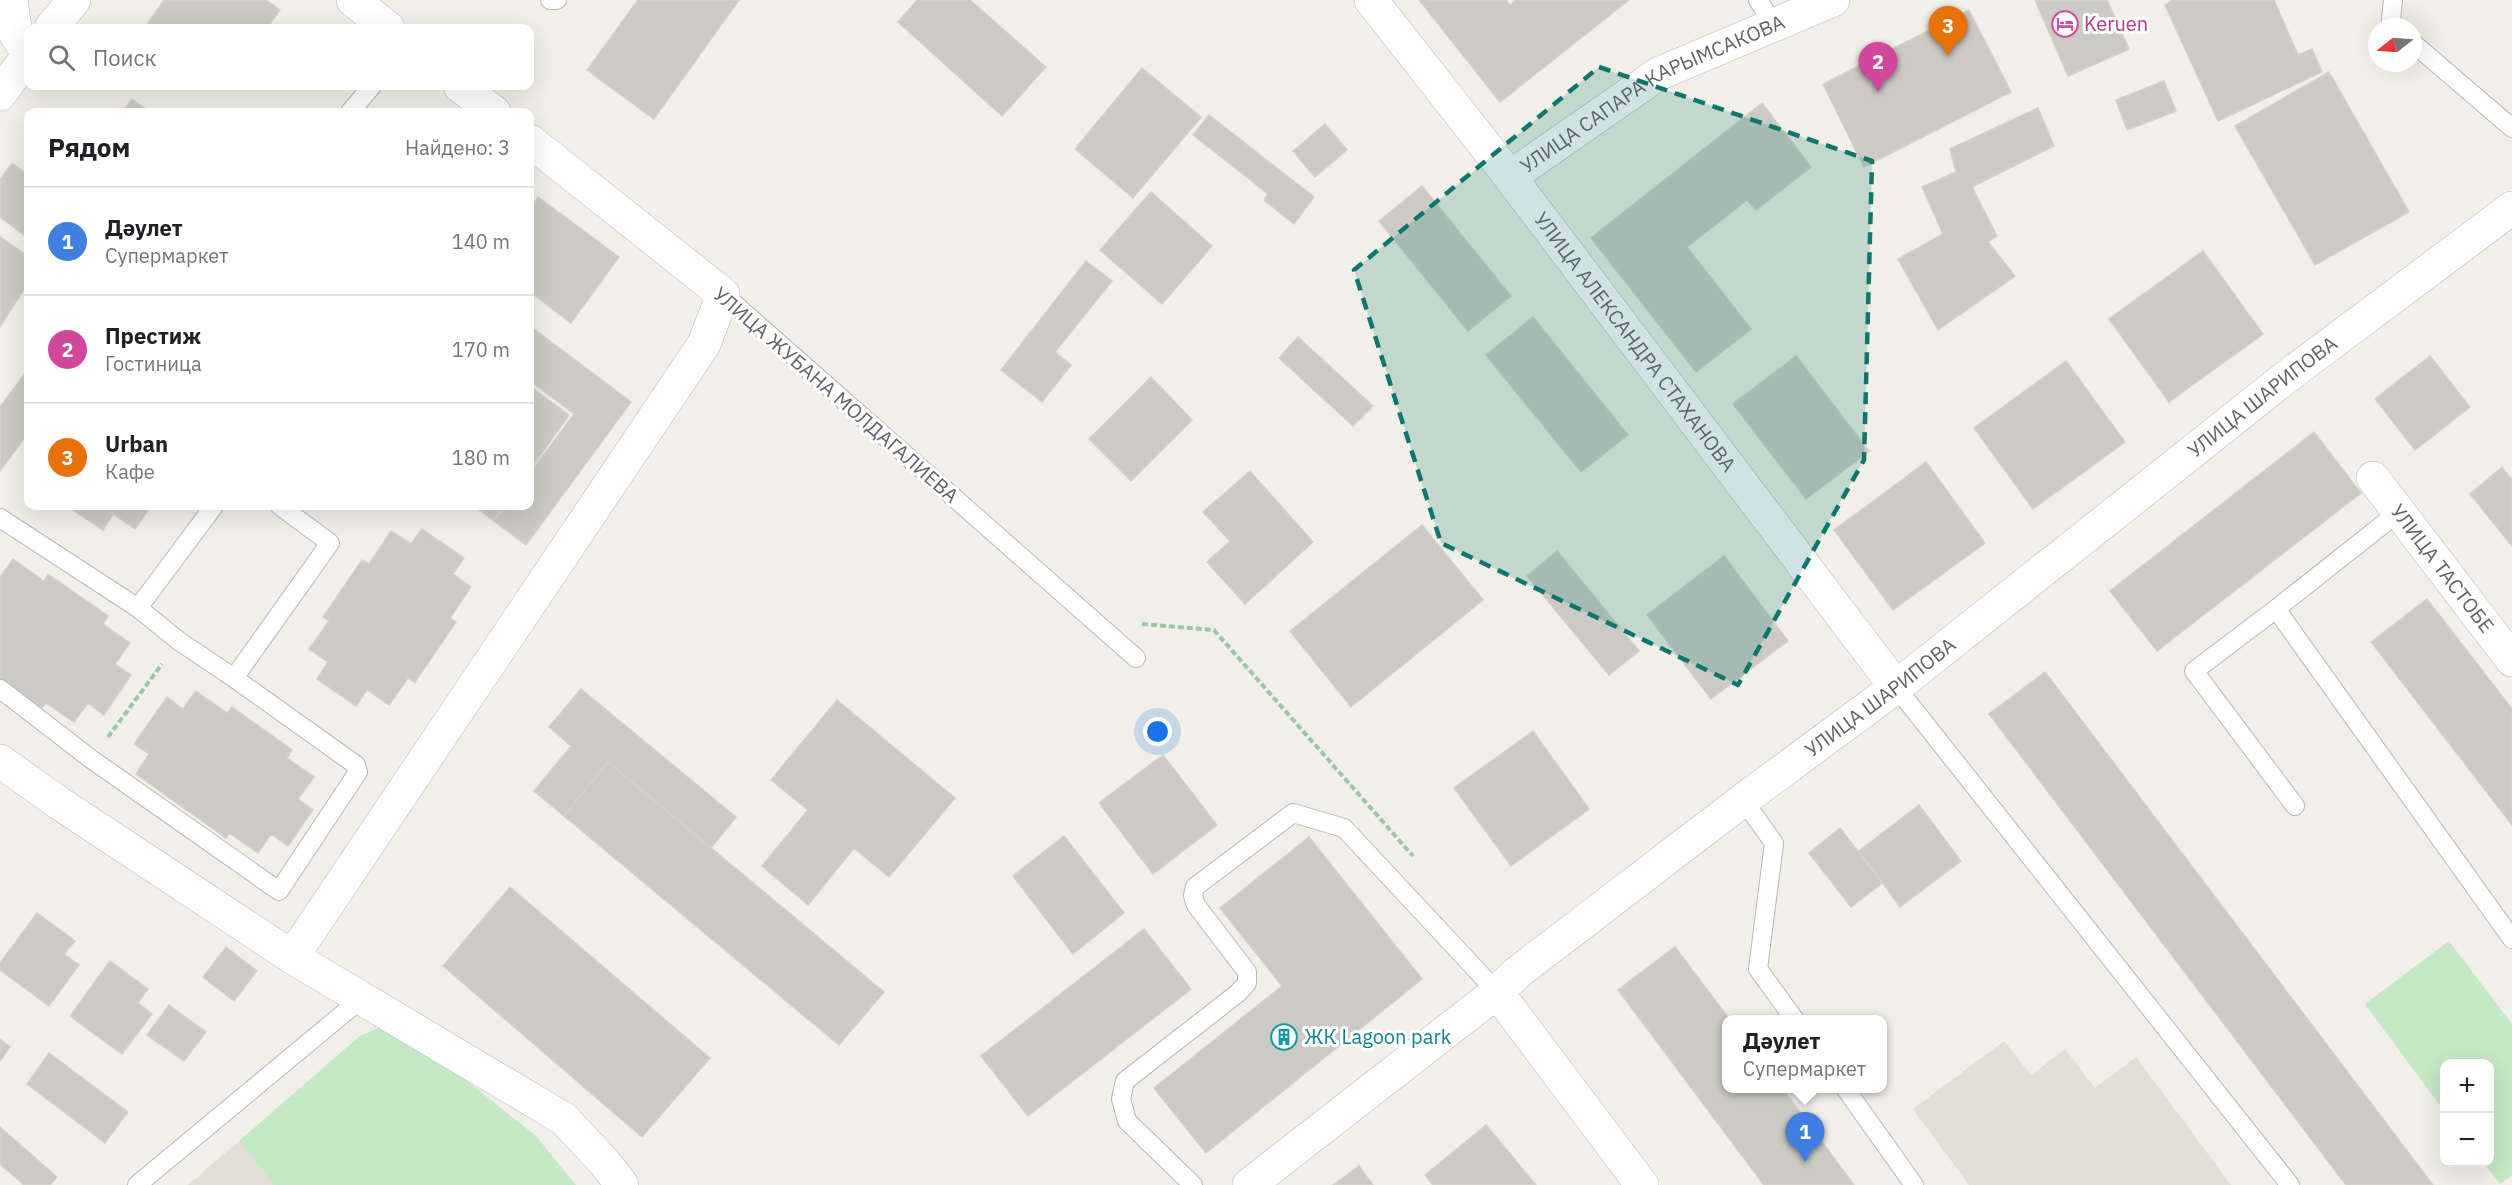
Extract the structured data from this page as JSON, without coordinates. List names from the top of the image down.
{
  "streets": {
    "street": [
      "УЛИЦА САПАРА КАРЫМСАКОВА",
      "УЛИЦА АЛЕКСАНДРА СТАХАНОВА",
      "УЛИЦА ЖУБАНА МОЛДАГАЛИЕВА",
      "УЛИЦА ШАРИПОВА",
      "УЛИЦА ТАСТОБЕ"
    ]
  },
  "crossings": [
    ["УЛИЦА САПАРА КАРЫМСАКОВА", "УЛИЦА АЛЕКСАНДРА СТАХАНОВА"],
    ["УЛИЦА АЛЕКСАНДРА СТАХАНОВА", "УЛИЦА ШАРИПОВА"]
  ],
  "places": {
    "hotel": ["Keruen"],
    "building": ["ЖК Lagoon park"]
  },
  "north": "left",
  "page": {
    "pins": ["3", "2", "1"],
    "search": "Поиск",
    "heading": ["Рядом", "Найдено: 3"],
    "list": [
      {
        "mark": "1",
        "name": "Дәулет",
        "note": "Супермаркет",
        "value": "140 m"
      },
      {
        "mark": "2",
        "name": "Престиж",
        "note": "Гостиница",
        "value": "170 m"
      },
      {
        "mark": "3",
        "name": "Urban",
        "note": "Кафе",
        "value": "180 m"
      }
    ],
    "popup": ["Дәулет", "Супермаркет"],
    "map_buttons": ["+", "−"]
  }
}
